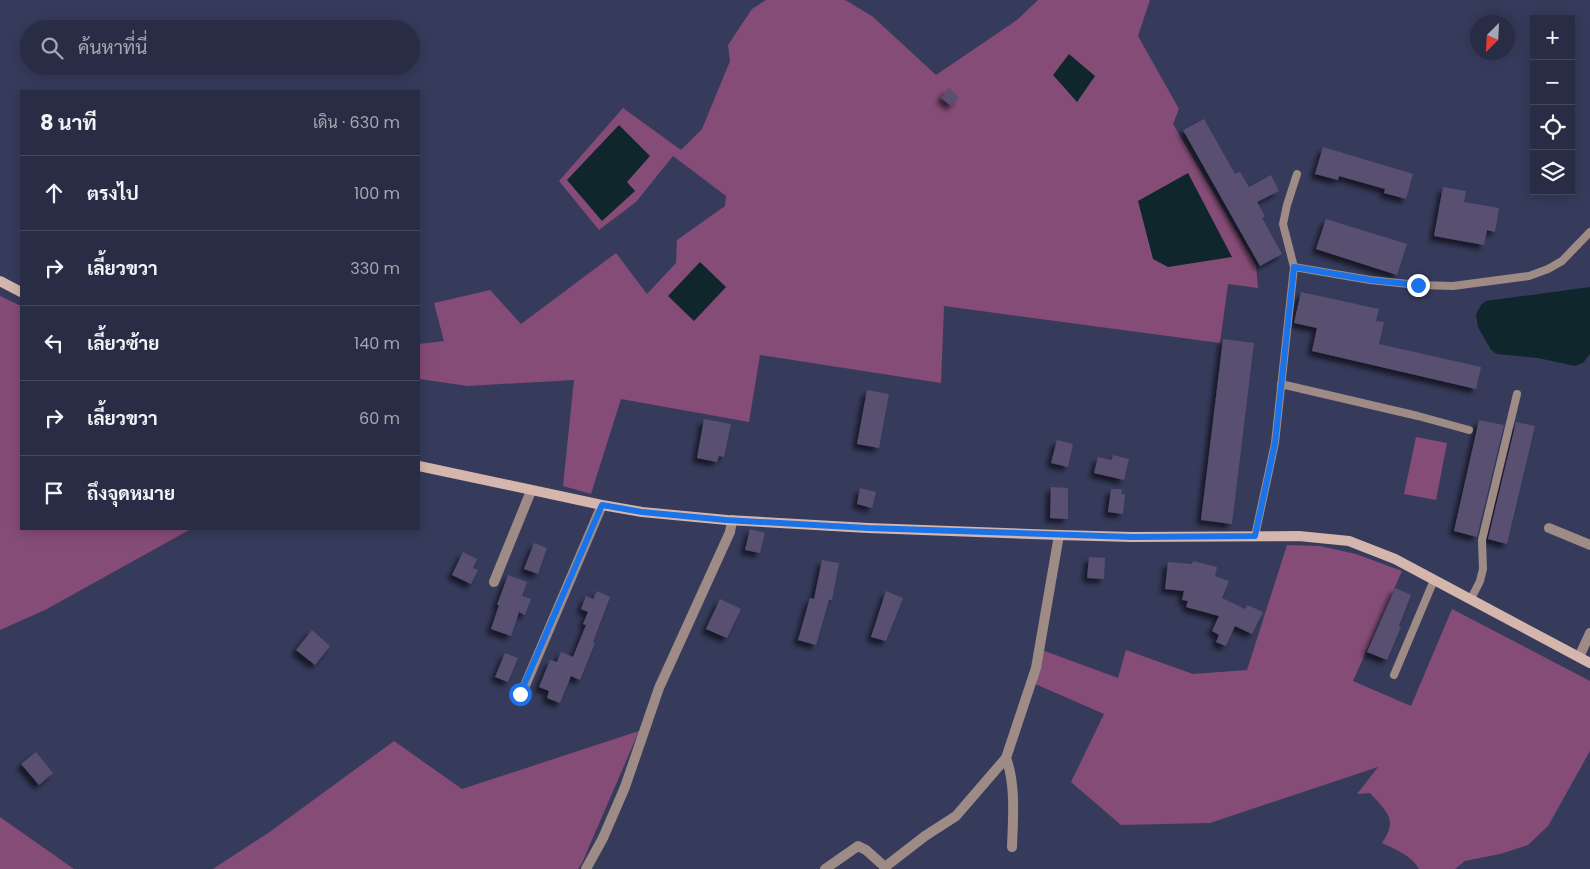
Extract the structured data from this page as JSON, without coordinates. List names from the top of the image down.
{
  "north": "bottom left",
  "page": {
    "map_buttons": ["+", "−"],
    "search": "ค้นหาที่นี่",
    "heading": ["8 นาที", "เดิน · 630 m"],
    "list": [
      ["ตรงไป", "100 m"],
      ["เลี้ยวขวา", "330 m"],
      ["เลี้ยวซ้าย", "140 m"],
      ["เลี้ยวขวา", "60 m"],
      "ถึงจุดหมาย"
    ]
  }
}
